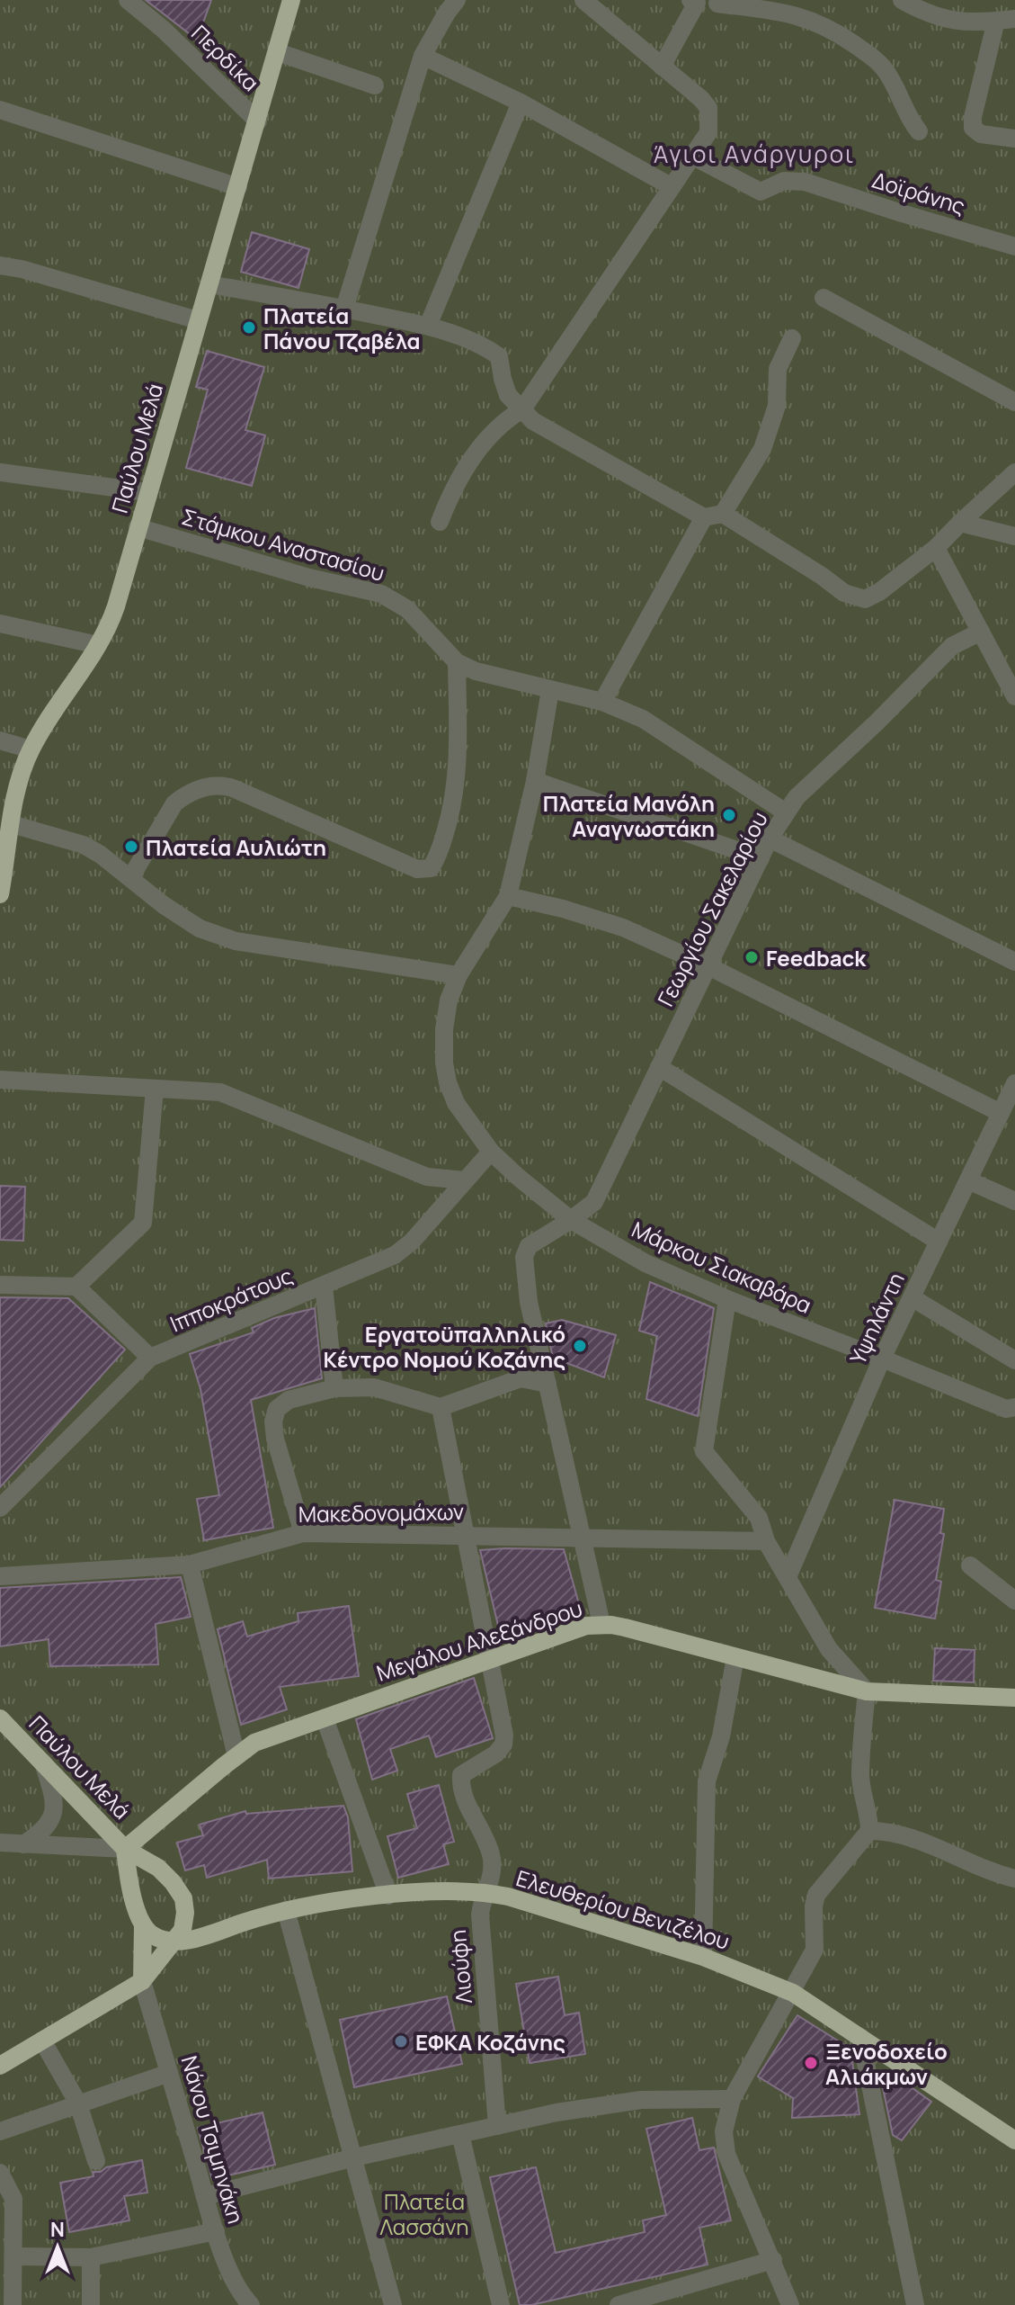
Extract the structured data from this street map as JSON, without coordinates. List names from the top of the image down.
{
  "streets": {
    "main road": ["Παύλου Μελά", "Μεγάλου Αλεξάνδρου", "Ελευθερίου Βενιζέλου"],
    "street": [
      "Περδίκα",
      "Δοϊράνης",
      "Στάμκου Αναστασίου",
      "Γεωργίου Σακελαρίου",
      "Μάρκου Σιακαβάρα",
      "Ιπποκράτους",
      "Υψηλάντη",
      "Μακεδονομάχων",
      "Λιούφη",
      "Νάνου Τσιμηνάκη"
    ]
  },
  "crossings": [
    ["Περδίκα", "Παύλου Μελά"],
    ["Παύλου Μελά", "Στάμκου Αναστασίου"],
    ["Παύλου Μελά", "Μεγάλου Αλεξάνδρου"],
    ["Παύλου Μελά", "Ελευθερίου Βενιζέλου"],
    ["Στάμκου Αναστασίου", "Γεωργίου Σακελαρίου"],
    ["Στάμκου Αναστασίου", "Μάρκου Σιακαβάρα"],
    ["Γεωργίου Σακελαρίου", "Μάρκου Σιακαβάρα"],
    ["Γεωργίου Σακελαρίου", "Μακεδονομάχων"],
    ["Γεωργίου Σακελαρίου", "Μεγάλου Αλεξάνδρου"],
    ["Μάρκου Σιακαβάρα", "Ιπποκράτους"],
    ["Μάρκου Σιακαβάρα", "Υψηλάντη"],
    ["Μεγάλου Αλεξάνδρου", "Λιούφη"],
    ["Ελευθερίου Βενιζέλου", "Λιούφη"]
  ],
  "districts": ["Άγιοι Ανάργυροι"],
  "parks": ["Πλατεία Λασσάνη"],
  "places": [
    "Πλατεία Πάνου Τζαβέλα",
    "Πλατεία Μανόλη Αναγνωστάκη",
    "Πλατεία Αυλιώτη",
    "Feedback",
    "Εργατοϋπαλληλικό Κέντρο Νομού Κοζάνης",
    "ΕΦΚΑ Κοζάνης",
    "Ξενοδοχείο Αλιάκμων"
  ],
  "north": "top"
}
